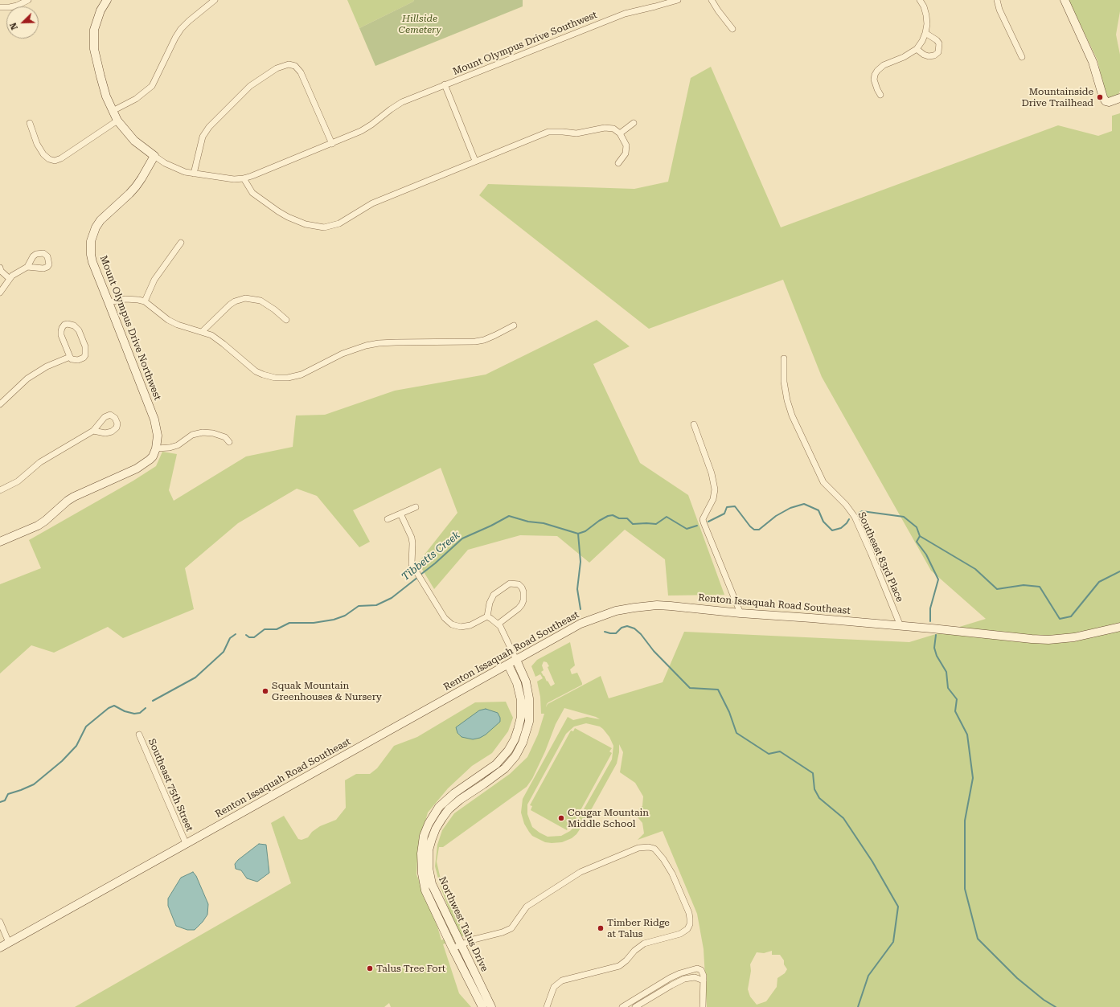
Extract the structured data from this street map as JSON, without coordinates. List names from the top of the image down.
{
  "streets": {
    "street": [
      "Mount Olympus Drive Southwest",
      "Mount Olympus Drive Northwest",
      "Southeast 83rd Place",
      "Renton Issaquah Road Southeast",
      "Southeast 75th Street",
      "Northwest Talus Drive"
    ]
  },
  "crossings": [
    ["Southeast 83rd Place", "Renton Issaquah Road Southeast"],
    ["Renton Issaquah Road Southeast", "Southeast 75th Street"],
    ["Renton Issaquah Road Southeast", "Northwest Talus Drive"]
  ],
  "water": ["Tibbetts Creek"],
  "parks": ["Hillside Cemetery"],
  "places": [
    "Mountainside Drive Trailhead",
    "Squak Mountain Greenhouses & Nursery",
    "Cougar Mountain Middle School",
    "Timber Ridge at Talus",
    "Talus Tree Fort"
  ],
  "north": "bottom left"
}
